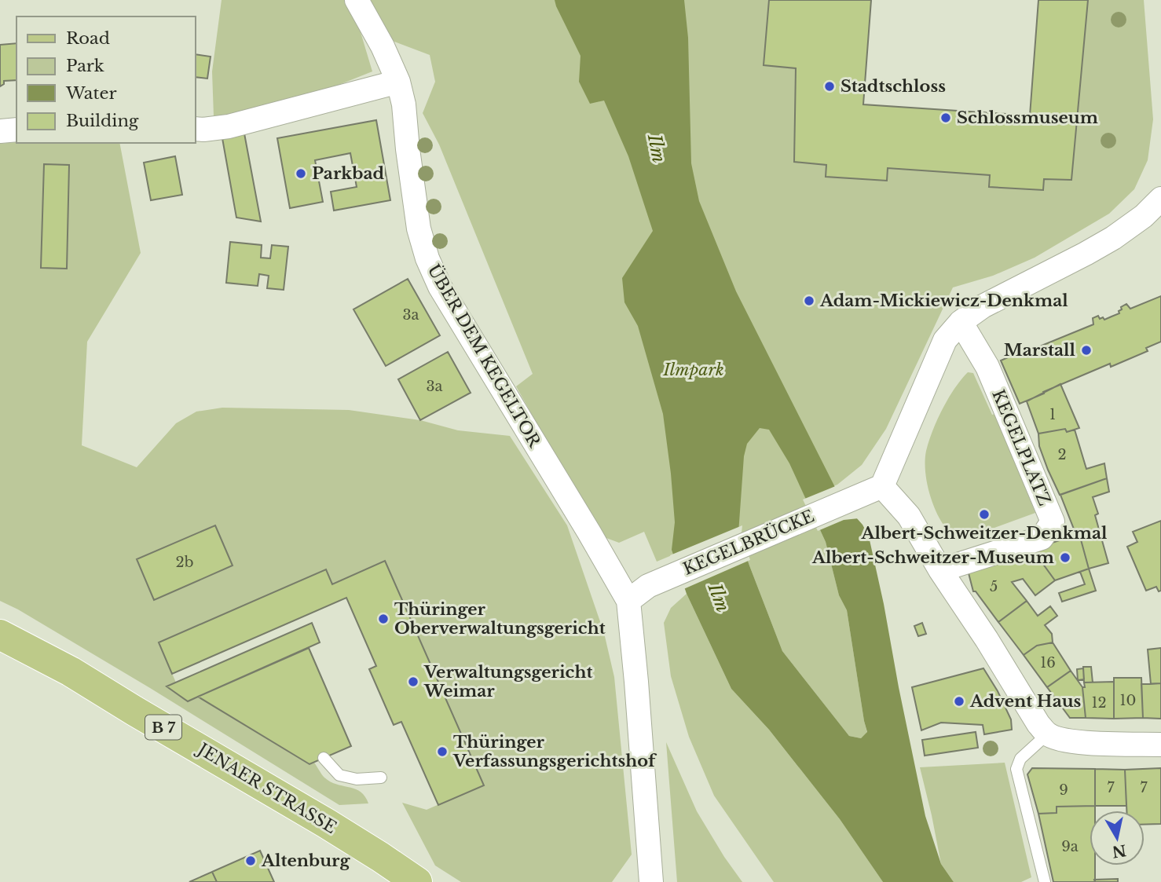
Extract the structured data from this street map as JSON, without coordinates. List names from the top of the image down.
{
  "streets": {
    "main road": ["B 7", "JENAER STRASSE"],
    "street": ["ÜBER DEM KEGELTOR", "KEGELPLATZ", "KEGELBRÜCKE"]
  },
  "crossings": [
    ["ÜBER DEM KEGELTOR", "KEGELBRÜCKE"]
  ],
  "water": ["Ilm"],
  "parks": ["Ilmpark"],
  "places": [
    "Stadtschloss",
    "Schlossmuseum",
    "Parkbad",
    "Adam-Mickiewicz-Denkmal",
    "Marstall",
    "Albert-Schweitzer-Denkmal",
    "Albert-Schweitzer-Museum",
    "Thüringer Oberverwaltungsgericht",
    "Verwaltungsgericht Weimar",
    "Advent Haus",
    "Thüringer Verfassungsgerichtshof",
    "Altenburg"
  ],
  "house_numbers": [
    "3a",
    "3a",
    "1",
    "2",
    "2b",
    "5",
    "16",
    "10",
    "12",
    "7",
    "7",
    "9",
    "9a"
  ],
  "legend": [
    "Road",
    "Park",
    "Water",
    "Building"
  ],
  "north": "bottom"
}
